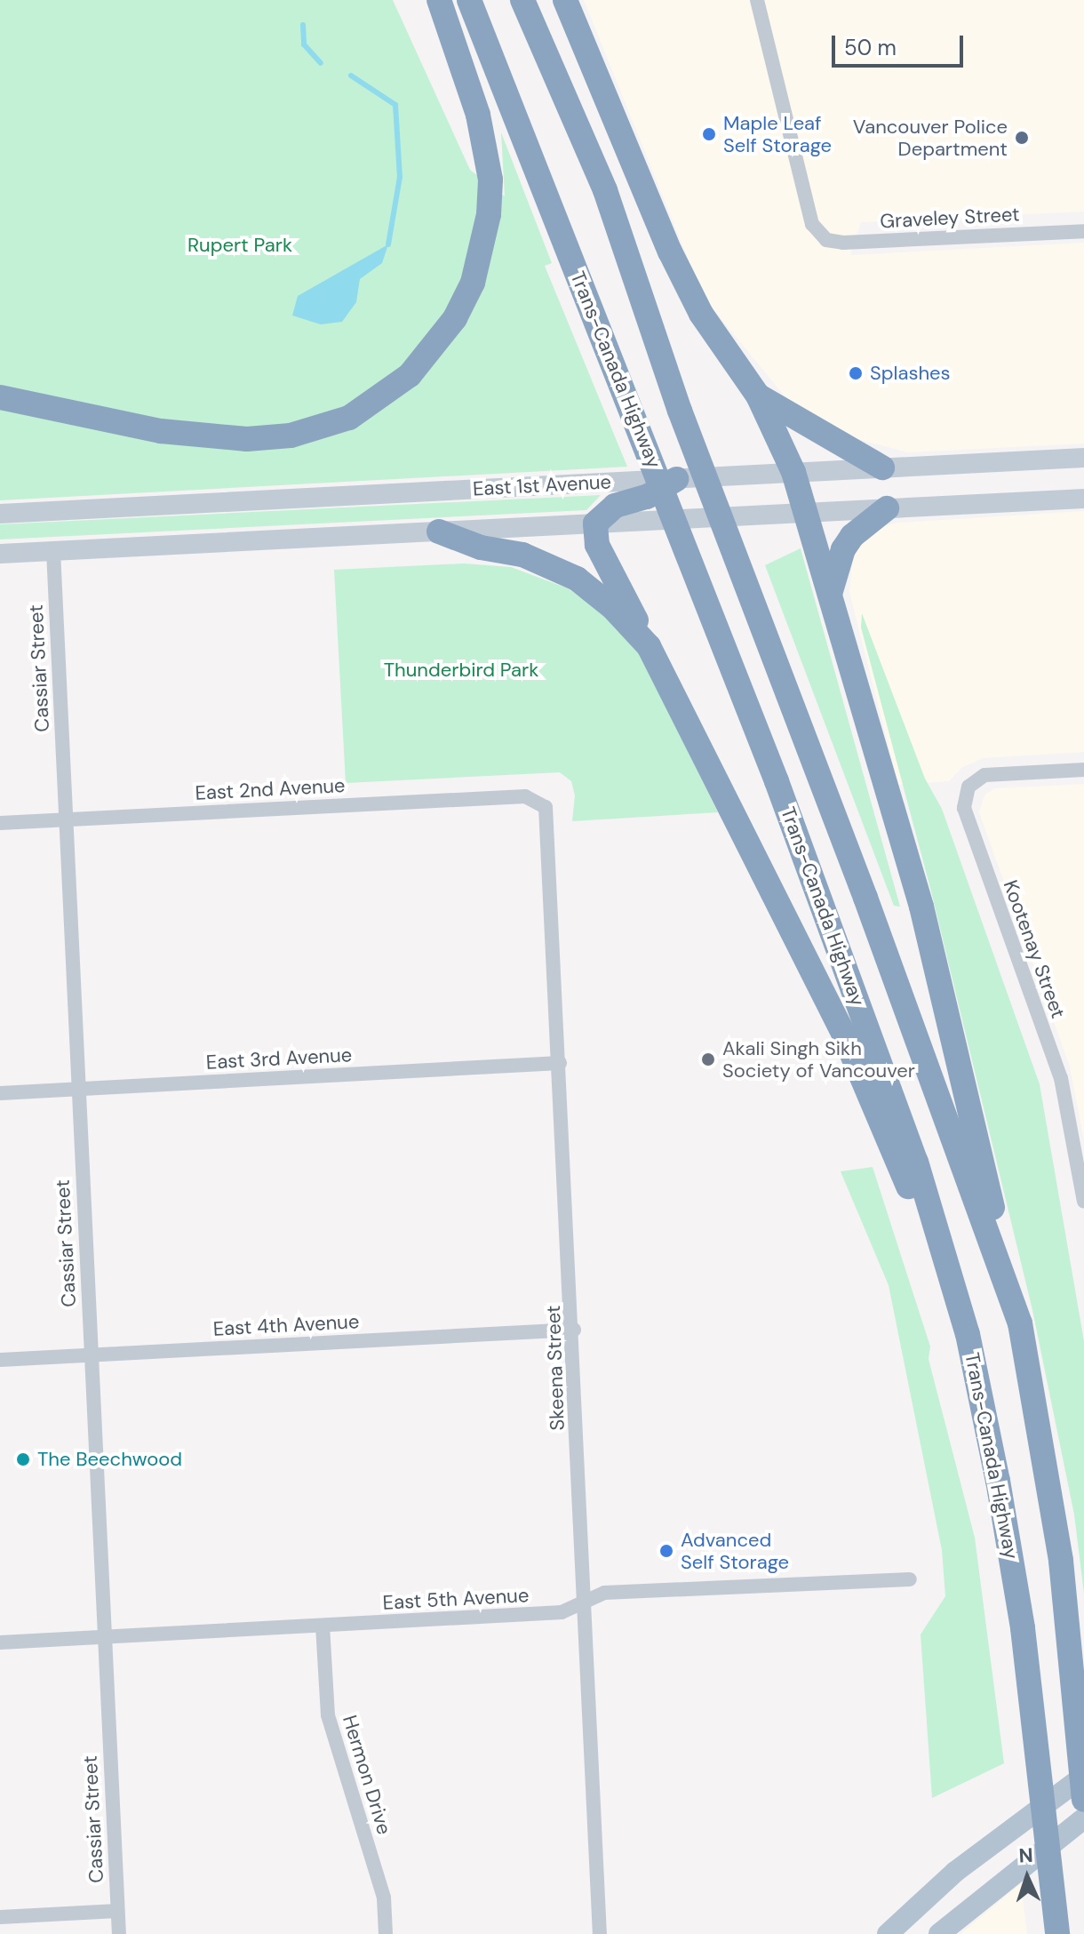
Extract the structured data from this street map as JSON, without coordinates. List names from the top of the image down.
{
  "streets": {
    "highway": ["Trans-Canada Highway"],
    "main road": ["East 1st Avenue"],
    "street": [
      "Graveley Street",
      "Cassiar Street",
      "East 2nd Avenue",
      "Kootenay Street",
      "East 3rd Avenue",
      "East 4th Avenue",
      "Skeena Street",
      "East 5th Avenue",
      "Hermon Drive"
    ]
  },
  "crossings": [
    ["East 1st Avenue", "Cassiar Street"],
    ["Cassiar Street", "East 2nd Avenue"],
    ["Cassiar Street", "East 3rd Avenue"],
    ["Cassiar Street", "East 4th Avenue"],
    ["Cassiar Street", "East 5th Avenue"],
    ["East 2nd Avenue", "Skeena Street"],
    ["East 3rd Avenue", "Skeena Street"],
    ["East 4th Avenue", "Skeena Street"],
    ["Skeena Street", "East 5th Avenue"],
    ["East 5th Avenue", "Hermon Drive"]
  ],
  "parks": ["Rupert Park", "Thunderbird Park"],
  "places": [
    "Maple Leaf Self Storage",
    "Vancouver Police Department",
    "Splashes",
    "Akali Singh Sikh Society of Vancouver",
    "The Beechwood",
    "Advanced Self Storage"
  ],
  "scale_bar": "50 m",
  "north": "top"
}
